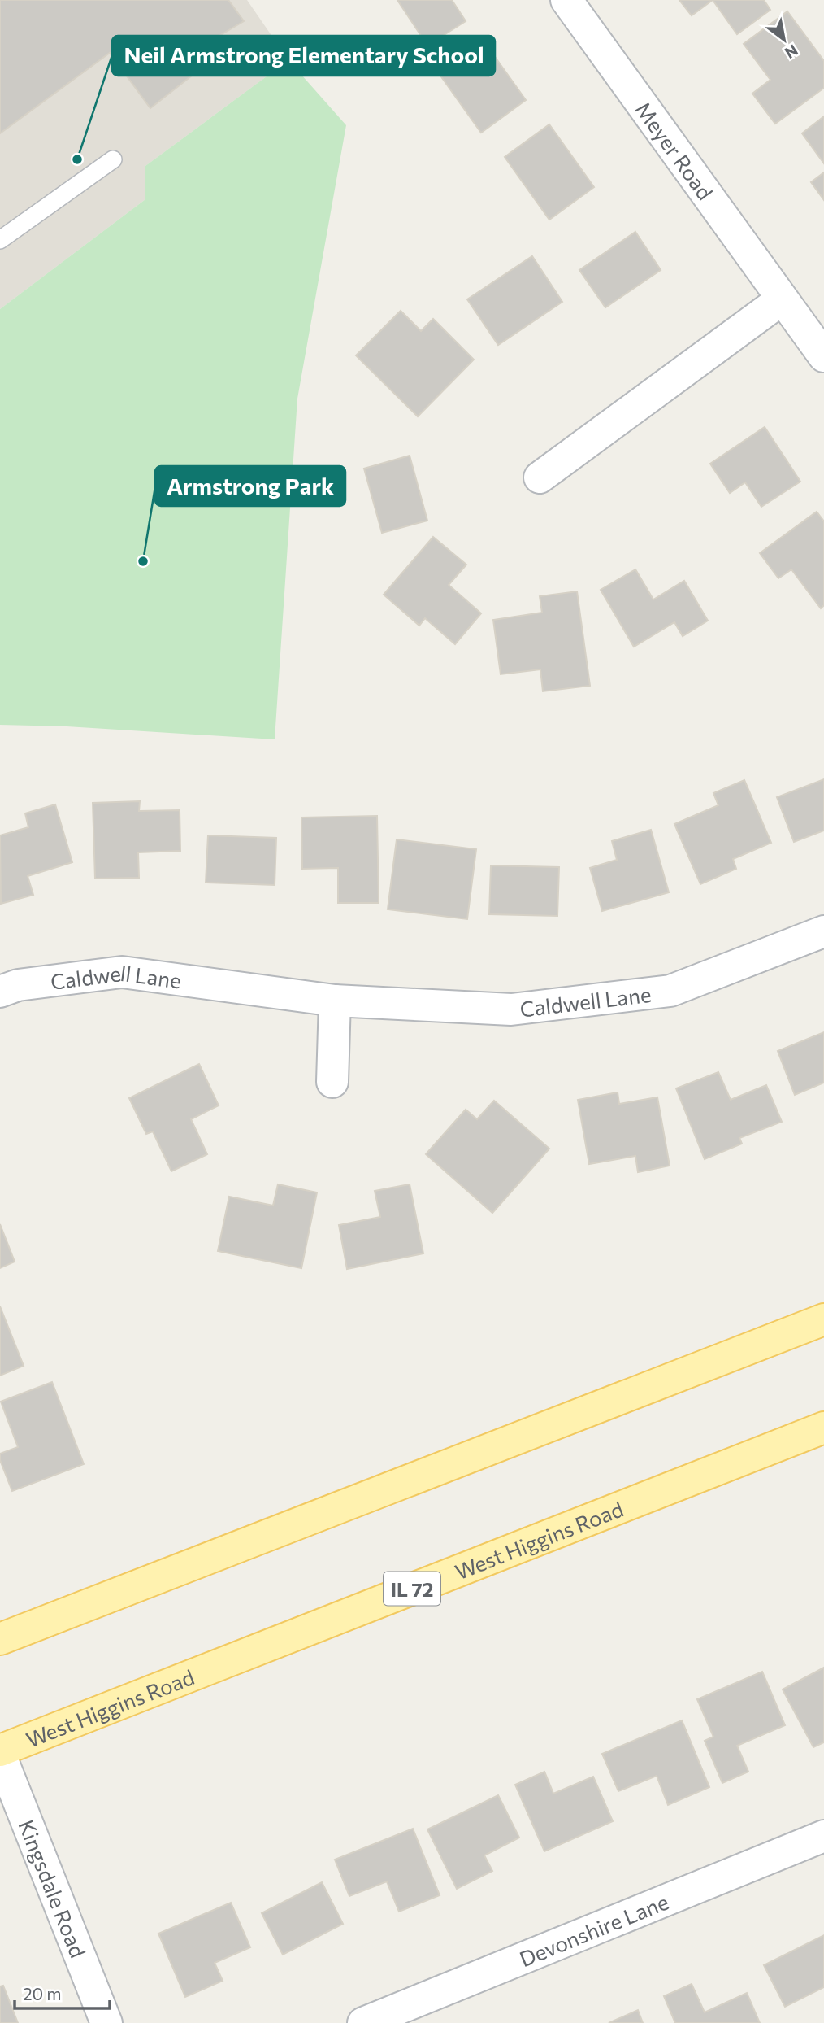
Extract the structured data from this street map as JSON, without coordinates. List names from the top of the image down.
{
  "streets": {
    "main road": ["West Higgins Road", "IL 72"],
    "street": [
      "Meyer Road",
      "Caldwell Lane",
      "Kingsdale Road",
      "Devonshire Lane"
    ]
  },
  "crossings": [
    ["West Higgins Road", "Kingsdale Road"]
  ],
  "places": ["Neil Armstrong Elementary School", "Armstrong Park"],
  "scale_bar": "20 m",
  "north": "bottom right"
}
